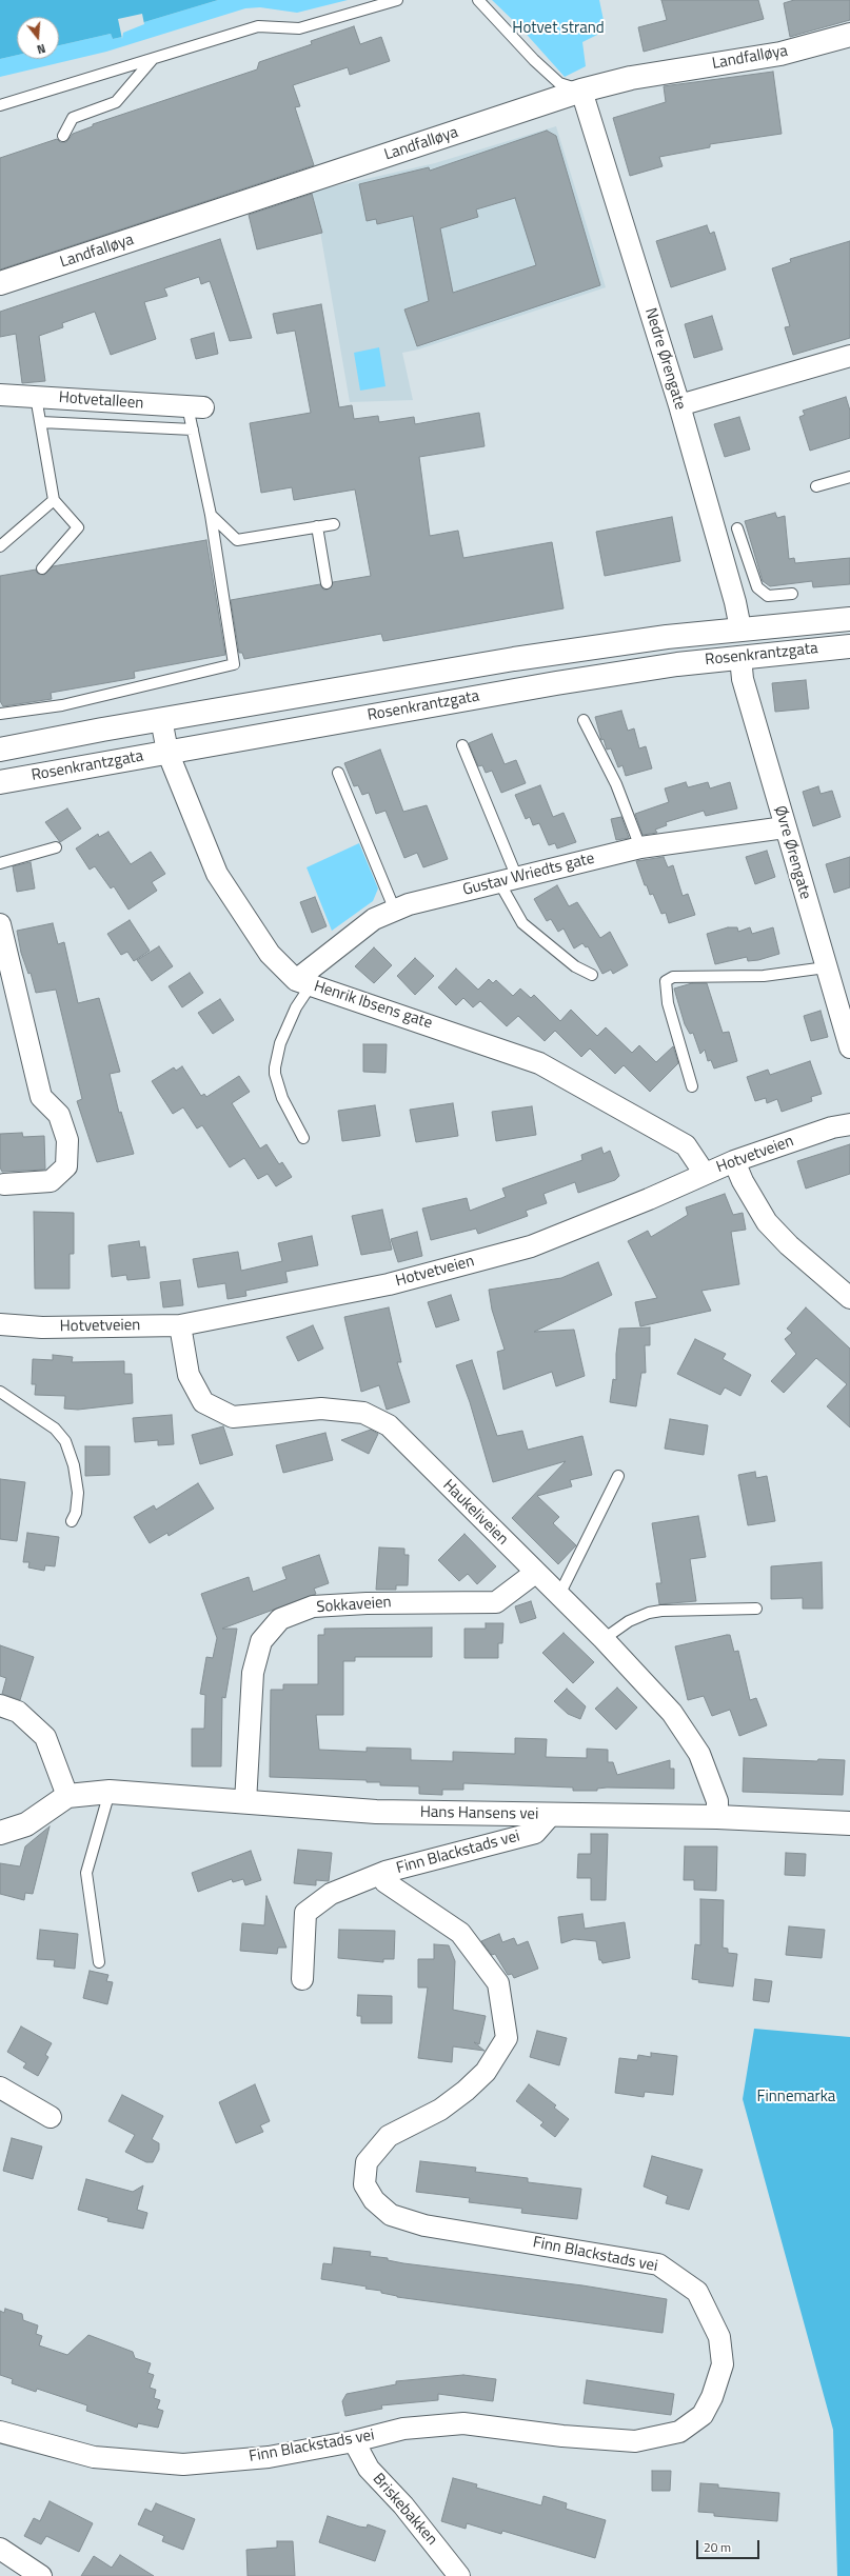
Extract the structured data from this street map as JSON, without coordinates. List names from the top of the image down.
{
  "streets": {
    "main road": ["Landfalløya", "Rosenkrantzgata", "Hans Hansens vei"],
    "street": [
      "Nedre Ørengate",
      "Hotvetalleen",
      "Øvre Ørengate",
      "Gustav Wriedts gate",
      "Henrik Ibsens gate",
      "Hotvetveien",
      "Haukeliveien",
      "Sokkaveien",
      "Finn Blackstads vei",
      "Briskebakken"
    ]
  },
  "crossings": [
    ["Landfalløya", "Nedre Ørengate"],
    ["Nedre Ørengate", "Rosenkrantzgata"],
    ["Rosenkrantzgata", "Øvre Ørengate"],
    ["Rosenkrantzgata", "Henrik Ibsens gate"],
    ["Øvre Ørengate", "Gustav Wriedts gate"],
    ["Gustav Wriedts gate", "Henrik Ibsens gate"],
    ["Henrik Ibsens gate", "Hotvetveien"],
    ["Hotvetveien", "Haukeliveien"],
    ["Haukeliveien", "Sokkaveien"],
    ["Haukeliveien", "Hans Hansens vei"],
    ["Sokkaveien", "Hans Hansens vei"],
    ["Hans Hansens vei", "Finn Blackstads vei"],
    ["Finn Blackstads vei", "Briskebakken"]
  ],
  "parks": ["Hotvet strand", "Finnemarka"],
  "scale_bar": "20 m",
  "north": "bottom"
}
